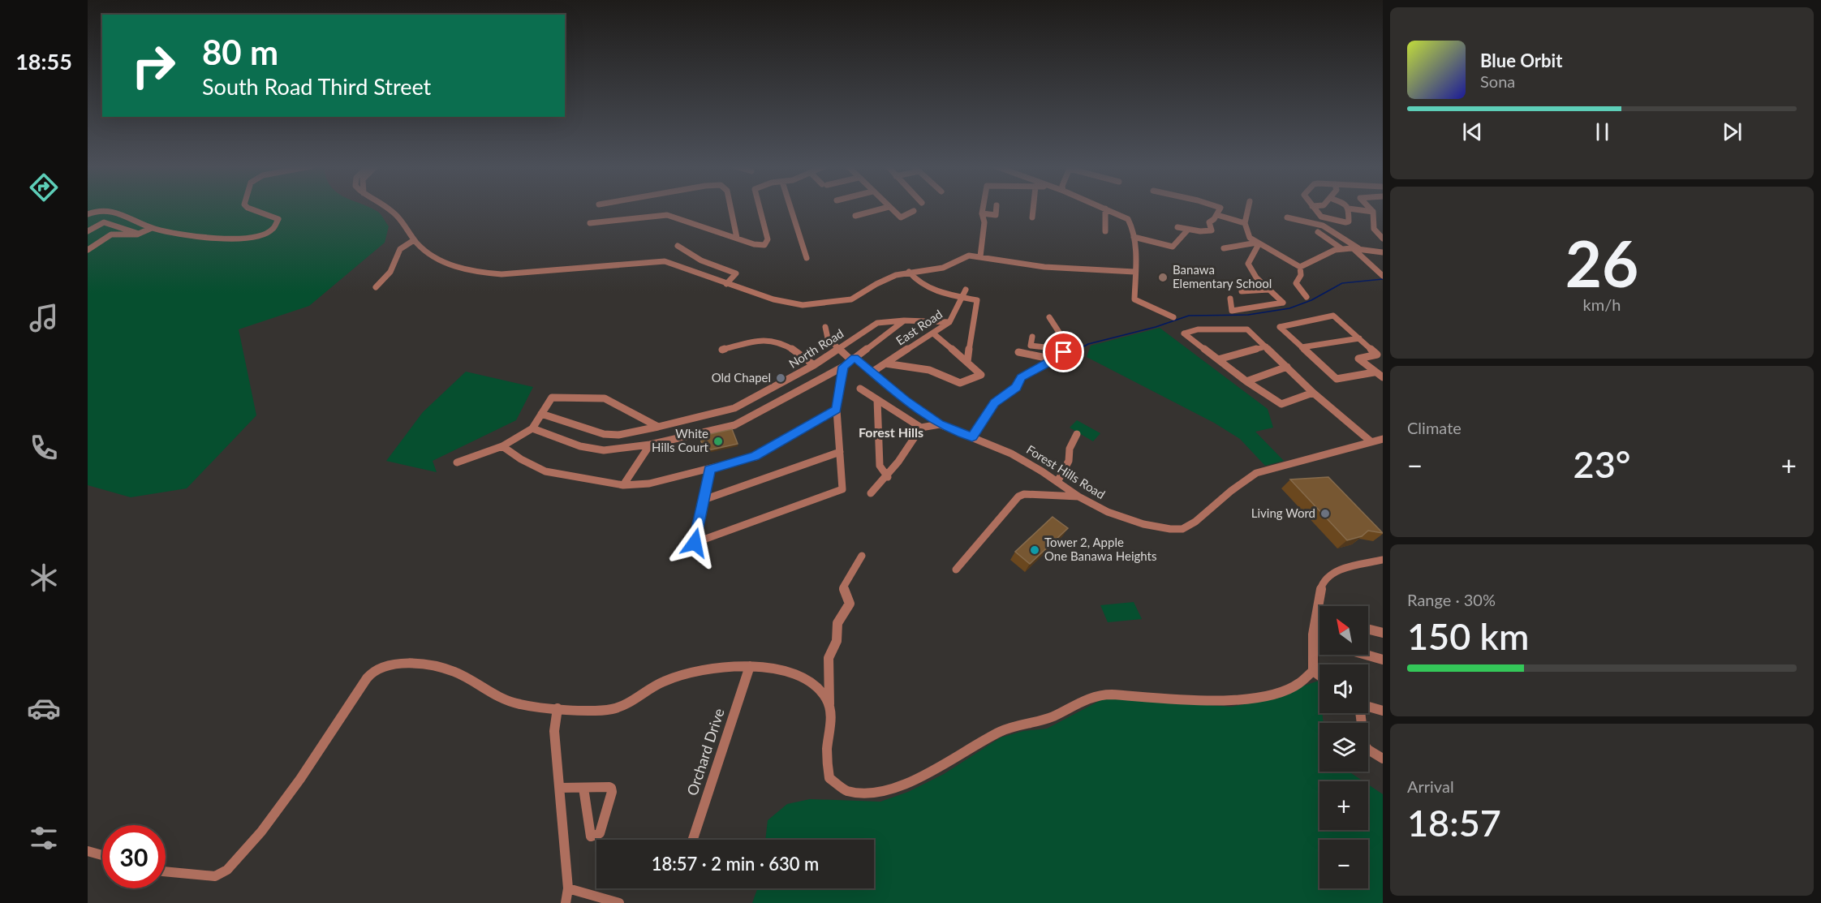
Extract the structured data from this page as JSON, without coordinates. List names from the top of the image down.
{
  "streets": {
    "street": [
      "East Road",
      "North Road",
      "Forest Hills Road",
      "Orchard Drive"
    ]
  },
  "crossings": [
    ["East Road", "North Road"],
    ["East Road", "Forest Hills Road"],
    ["North Road", "Forest Hills Road"]
  ],
  "districts": ["Forest Hills"],
  "places": [
    "Banawa Elementary School",
    "Old Chapel",
    "White Hills Court",
    "Living Word",
    "Tower 2, Apple One Banawa Heights"
  ],
  "north": "top left",
  "page": {
    "tabs": "18:55",
    "turn": ["80 m", "South Road Third Street"],
    "song": ["Blue Orbit", "Sona"],
    "tile": [
      ["26", "km/h"],
      "Climate",
      ["Range · 30%", "150 km"],
      ["Arrival", "18:57"]
    ],
    "heat": ["−", "23°", "+"],
    "map_buttons": ["+", "−"],
    "limit": "30",
    "trip": "18:57 · 2 min · 630 m"
  }
}
